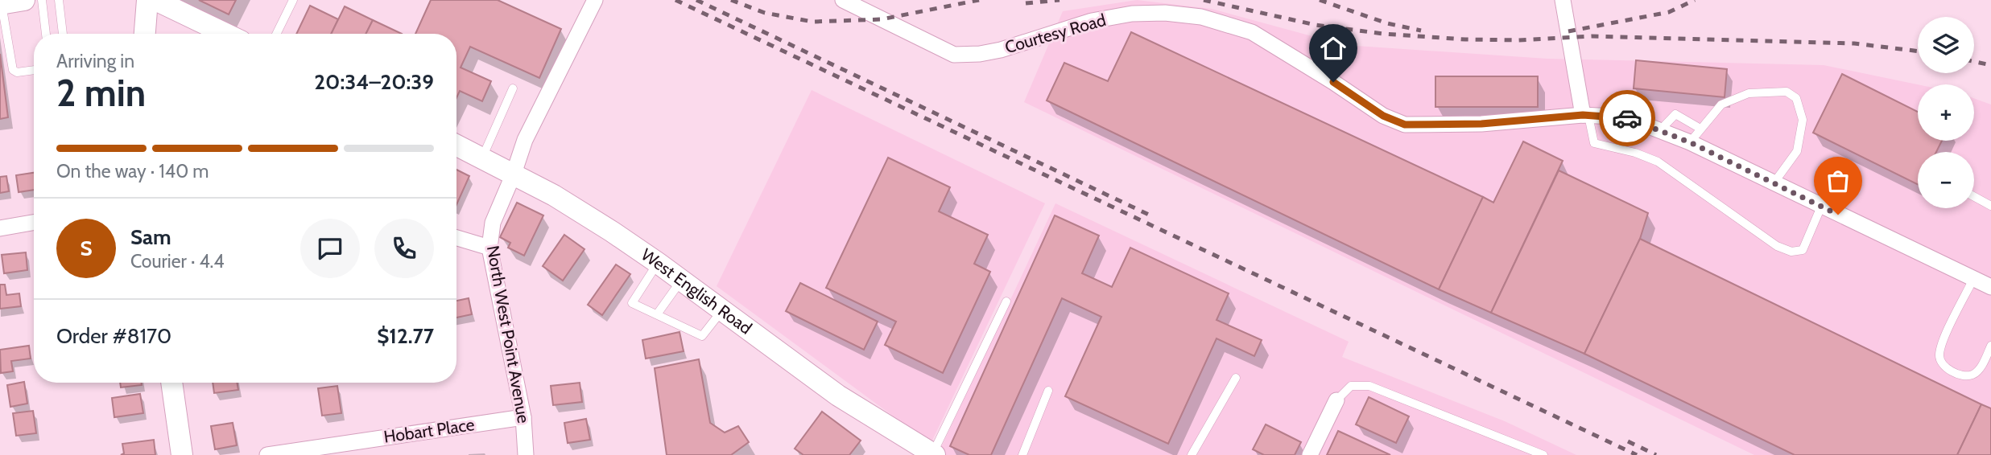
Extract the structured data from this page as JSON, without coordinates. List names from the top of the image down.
{
  "streets": {
    "main road": ["West English Road"],
    "street": ["Courtesy Road", "North West Point Avenue", "Hobart Place"]
  },
  "crossings": [
    ["West English Road", "North West Point Avenue"],
    ["North West Point Avenue", "Hobart Place"]
  ],
  "page": {
    "map_buttons": ["+", "−"],
    "heading": ["2 min", "Arriving in", "20:34–20:39"],
    "panel": [
      "Sam",
      "Courier · 4.4",
      "Order #8170",
      "$12.77"
    ],
    "bar": "On the way · 140 m",
    "round": "S"
  }
}
